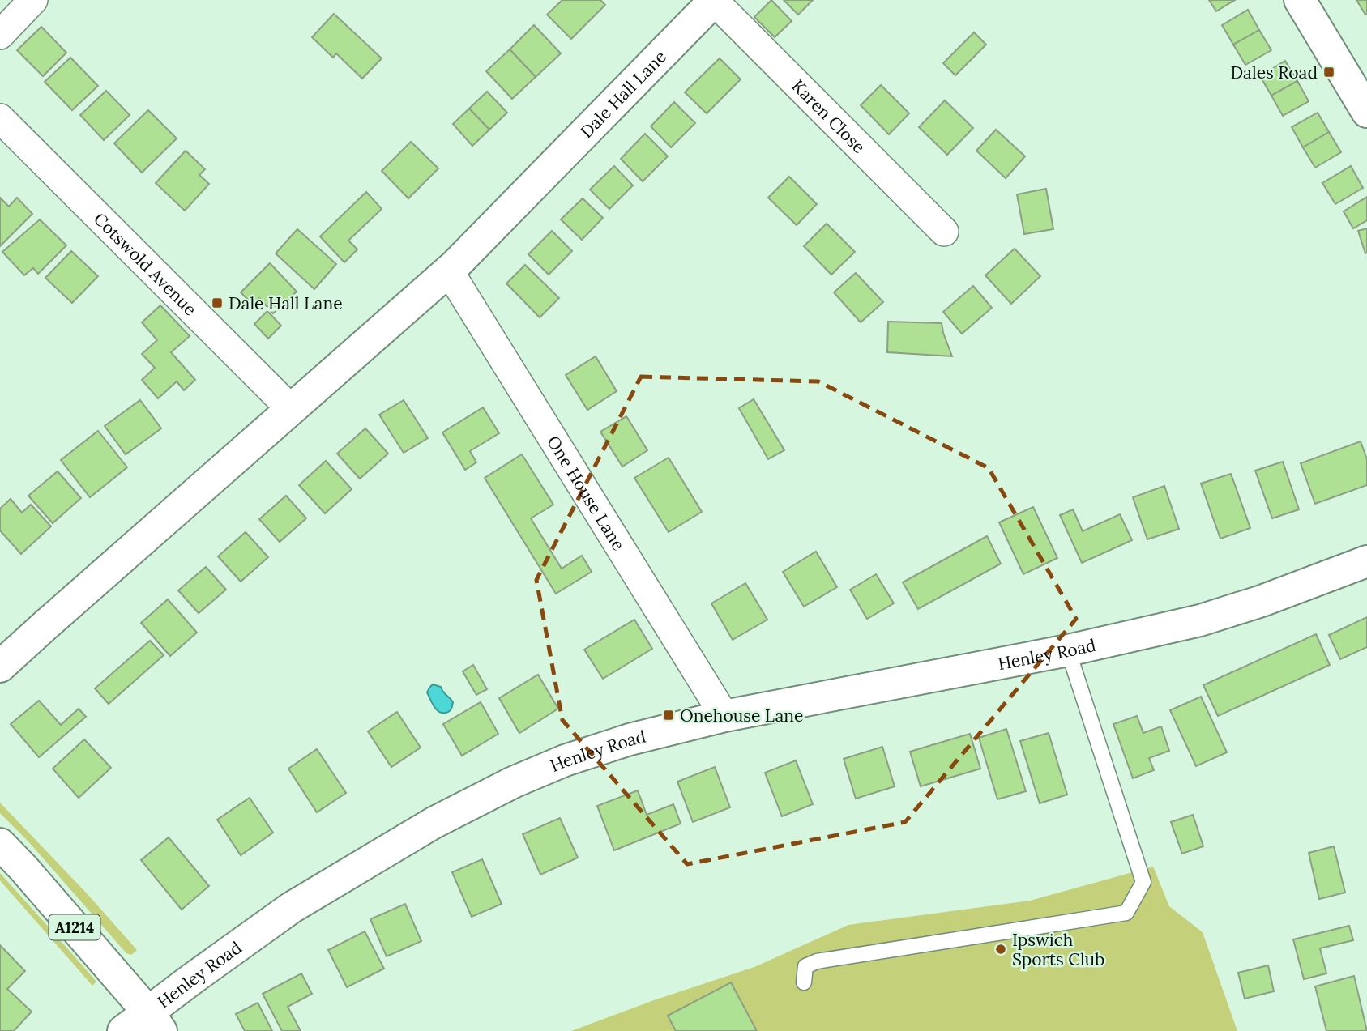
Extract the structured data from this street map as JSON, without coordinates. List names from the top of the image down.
{
  "streets": {
    "street": [
      "Dale Hall Lane",
      "Karen Close",
      "Cotswold Avenue",
      "One House Lane",
      "Henley Road",
      "A1214"
    ]
  },
  "crossings": [
    ["Dale Hall Lane", "Karen Close"],
    ["Dale Hall Lane", "Cotswold Avenue"],
    ["Dale Hall Lane", "One House Lane"],
    ["One House Lane", "Henley Road"],
    ["Henley Road", "A1214"]
  ],
  "places": {
    "transit": ["Dales Road", "Dale Hall Lane", "Onehouse Lane"],
    "other": ["Ipswich Sports Club"]
  }
}
